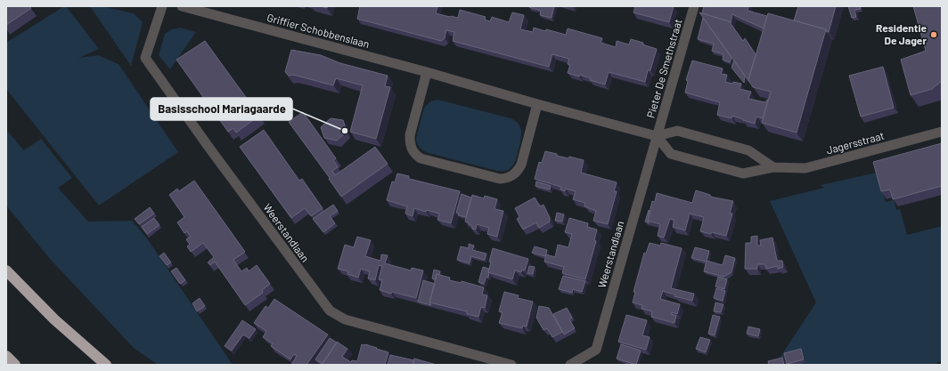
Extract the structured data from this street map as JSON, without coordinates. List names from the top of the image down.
{
  "streets": {
    "street": [
      "Griffier Schobbenslaan",
      "Pieter De Smethstraat",
      "Jagersstraat",
      "Weerstandlaan"
    ]
  },
  "crossings": [
    ["Griffier Schobbenslaan", "Pieter De Smethstraat"],
    ["Griffier Schobbenslaan", "Weerstandlaan"],
    ["Pieter De Smethstraat", "Weerstandlaan"]
  ],
  "places": ["Residentie De Jager", "Basisschool Mariagaarde"]
}
